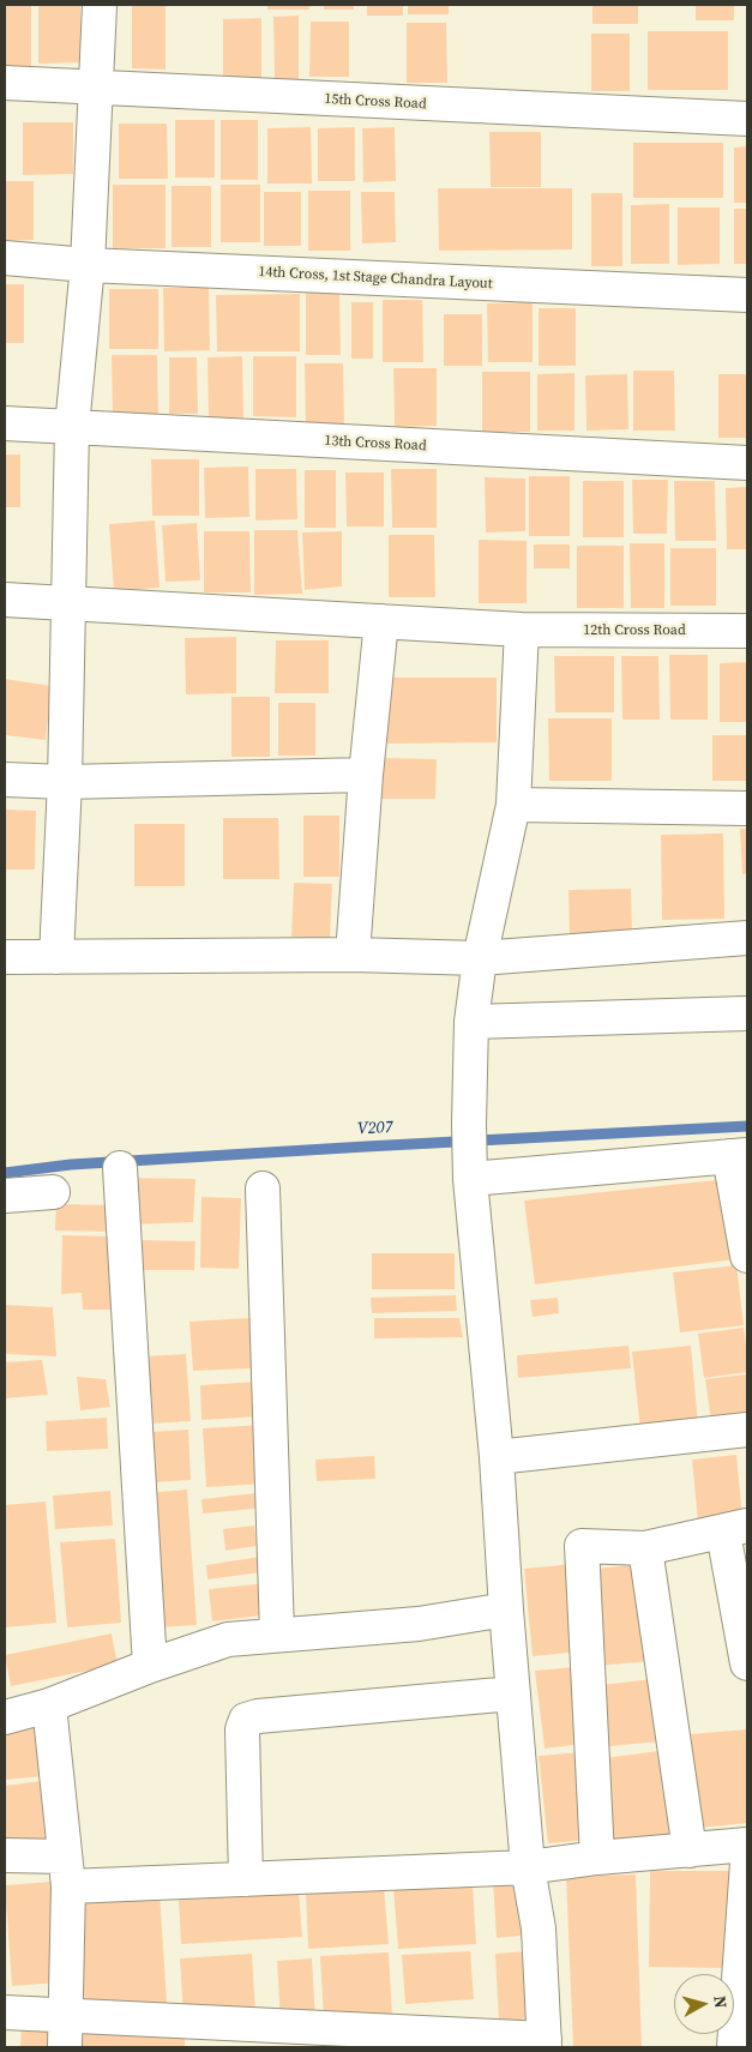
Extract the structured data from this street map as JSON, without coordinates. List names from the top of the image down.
{
  "streets": {
    "street": [
      "15th Cross Road",
      "14th Cross, 1st Stage Chandra Layout",
      "13th Cross Road",
      "12th Cross Road"
    ]
  },
  "water": ["V207"],
  "north": "right"
}
